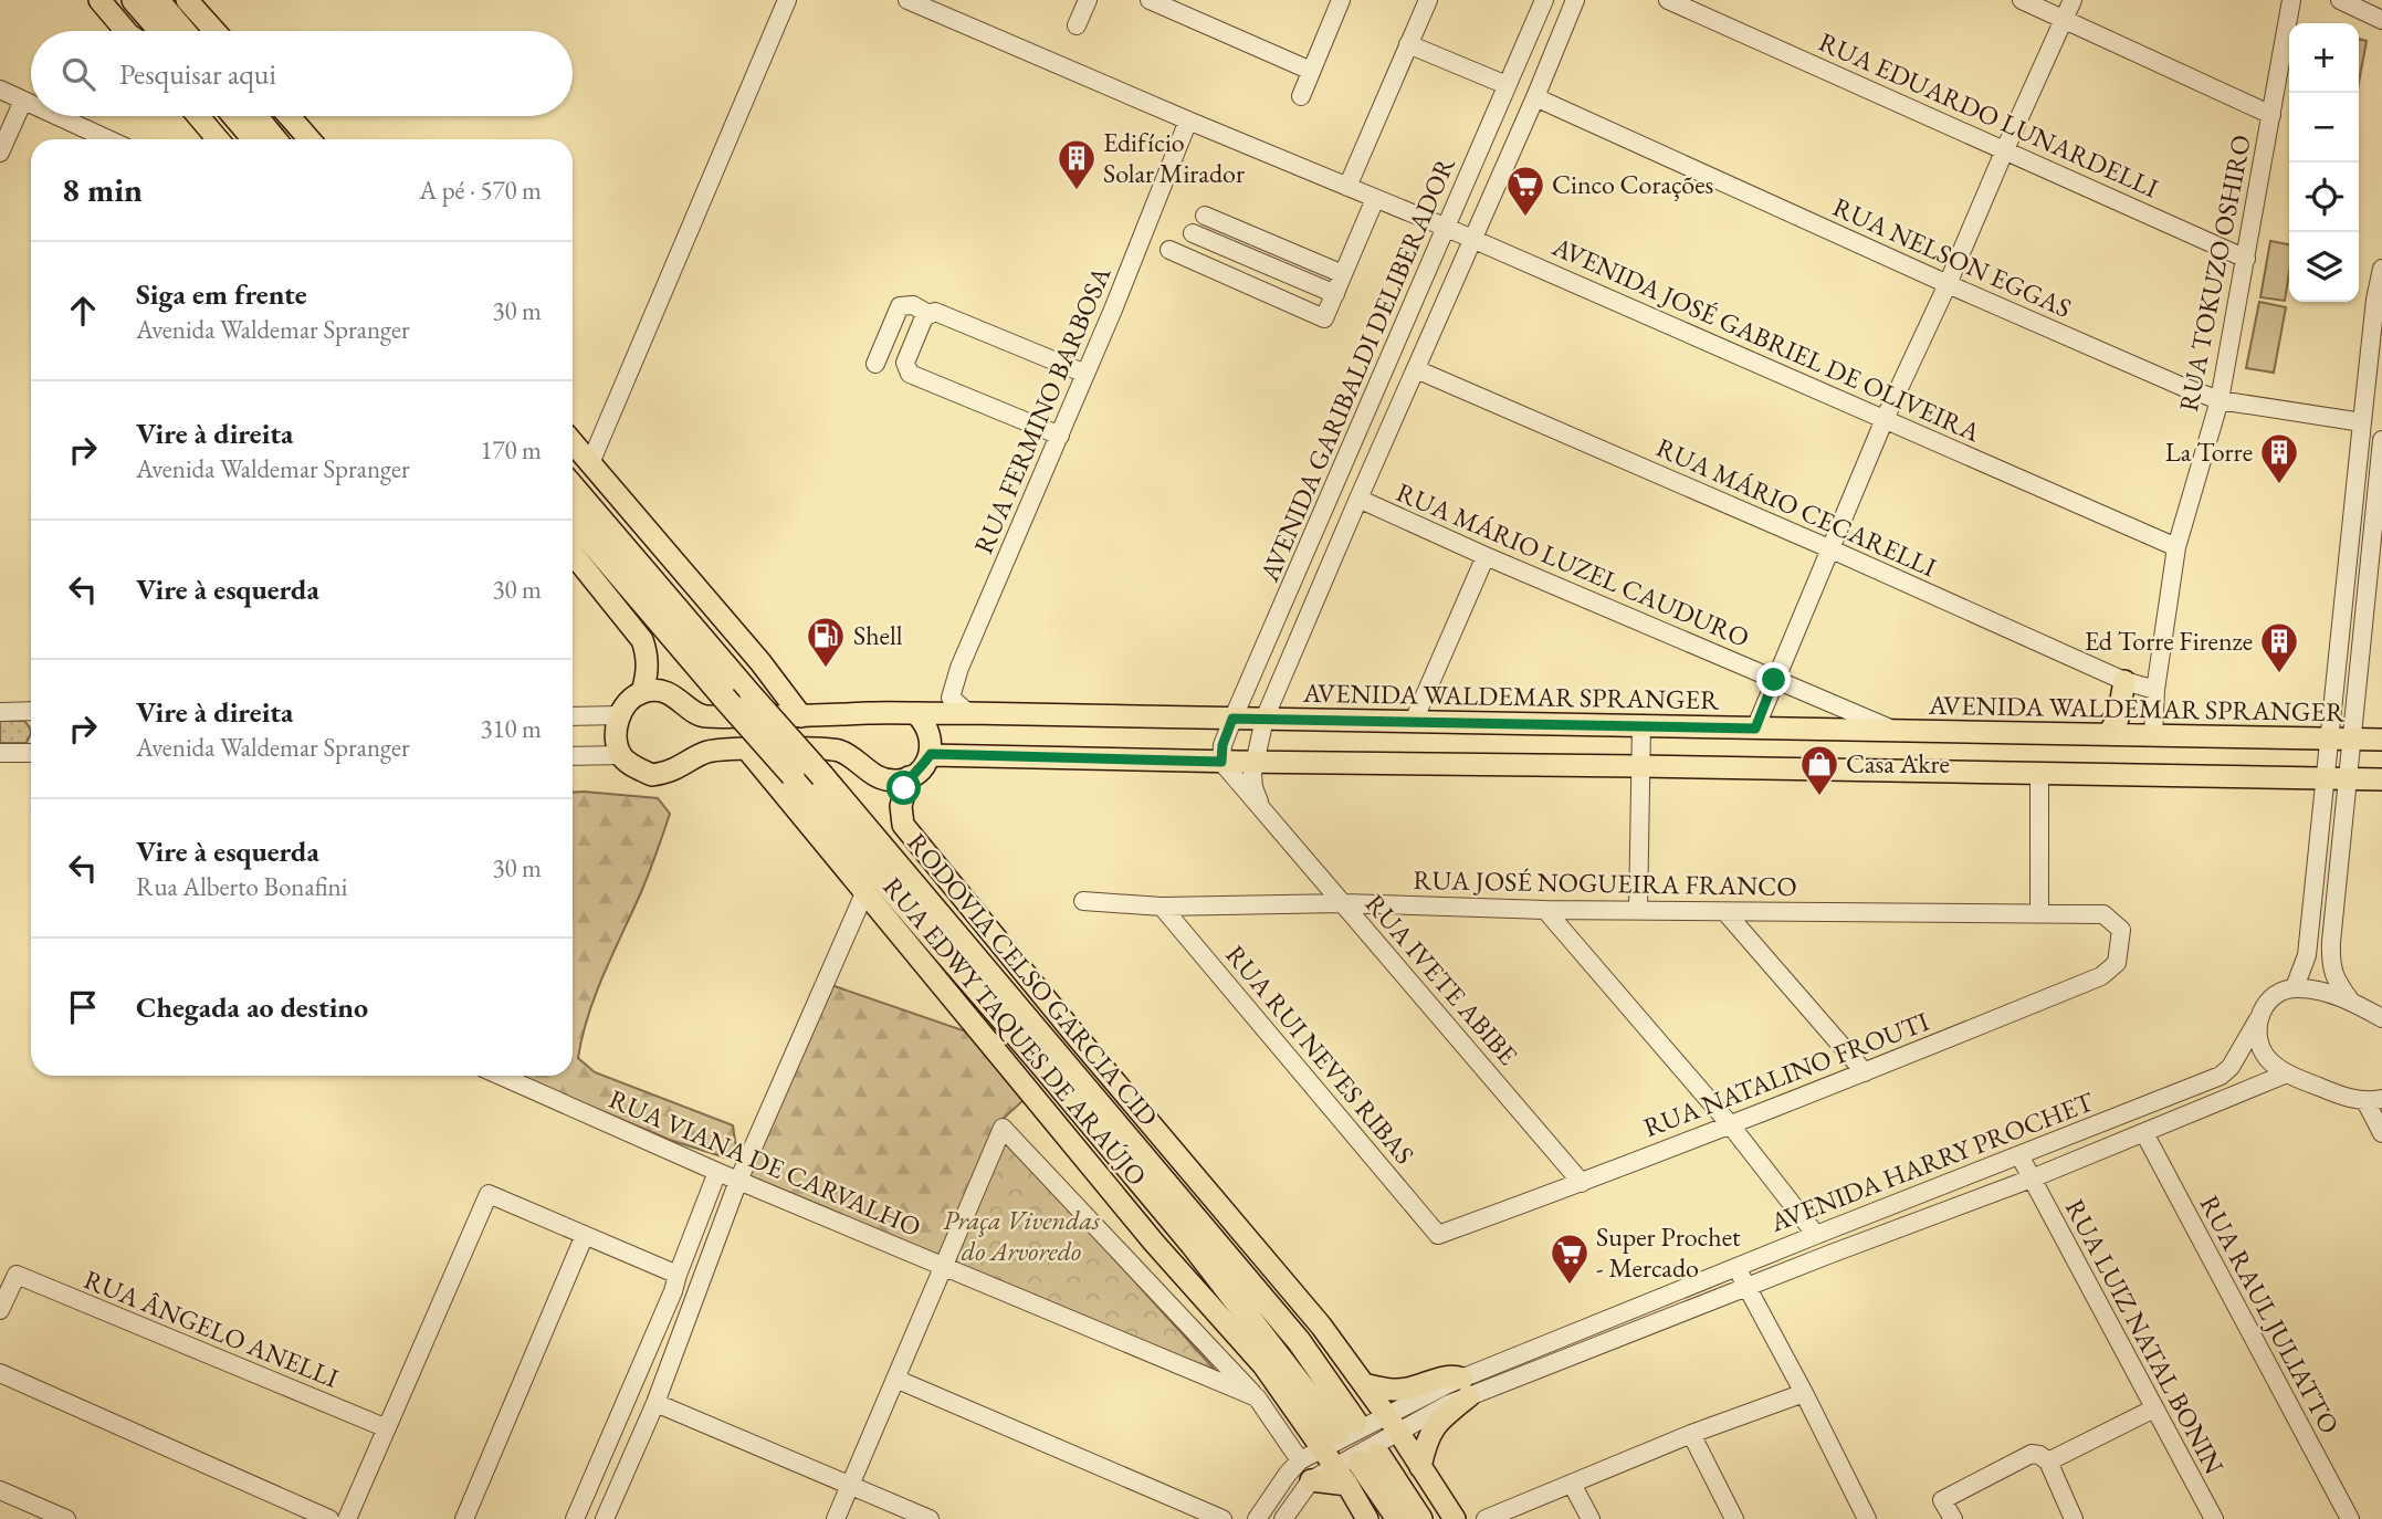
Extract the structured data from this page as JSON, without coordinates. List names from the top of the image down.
{
  "streets": {
    "highway": ["RODOVIA CELSO GARCIA CID"],
    "main road": ["AVENIDA WALDEMAR SPRANGER", "RUA EDWY TAQUES DE ARAÚJO"],
    "street": [
      "RUA EDUARDO LUNARDELLI",
      "RUA NELSON EGGAS",
      "RUA TOKUZO OSHIRO",
      "AVENIDA JOSÉ GABRIEL DE OLIVEIRA",
      "AVENIDA GARIBALDI DELIBERADOR",
      "RUA FERMINO BARBOSA",
      "RUA MÁRIO CECARELLI",
      "RUA MÁRIO LUZEL CAUDURO",
      "RUA JOSÉ NOGUEIRA FRANCO",
      "RUA IVETE ABIBE",
      "RUA RUI NEVES RIBAS",
      "RUA NATALINO FROUTI",
      "AVENIDA HARRY PROCHET",
      "RUA VIANA DE CARVALHO",
      "RUA RAUL JULIATTO",
      "RUA ÂNGELO ANELLI",
      "RUA LUIZ NATAL BONIN"
    ]
  },
  "crossings": [
    ["RUA EDUARDO LUNARDELLI", "RUA TOKUZO OSHIRO"],
    ["RUA NELSON EGGAS", "RUA TOKUZO OSHIRO"],
    ["RUA NELSON EGGAS", "AVENIDA GARIBALDI DELIBERADOR"],
    ["RUA TOKUZO OSHIRO", "AVENIDA JOSÉ GABRIEL DE OLIVEIRA"],
    ["RUA TOKUZO OSHIRO", "RUA MÁRIO CECARELLI"],
    ["RUA TOKUZO OSHIRO", "AVENIDA WALDEMAR SPRANGER"],
    ["AVENIDA JOSÉ GABRIEL DE OLIVEIRA", "AVENIDA GARIBALDI DELIBERADOR"],
    ["AVENIDA JOSÉ GABRIEL DE OLIVEIRA", "RUA FERMINO BARBOSA"],
    ["AVENIDA GARIBALDI DELIBERADOR", "RUA MÁRIO CECARELLI"],
    ["AVENIDA GARIBALDI DELIBERADOR", "RUA MÁRIO LUZEL CAUDURO"],
    ["AVENIDA GARIBALDI DELIBERADOR", "AVENIDA WALDEMAR SPRANGER"],
    ["AVENIDA GARIBALDI DELIBERADOR", "RUA IVETE ABIBE"],
    ["RUA FERMINO BARBOSA", "AVENIDA WALDEMAR SPRANGER"],
    ["RUA MÁRIO LUZEL CAUDURO", "AVENIDA WALDEMAR SPRANGER"],
    ["RUA JOSÉ NOGUEIRA FRANCO", "RUA IVETE ABIBE"],
    ["RUA JOSÉ NOGUEIRA FRANCO", "RUA RUI NEVES RIBAS"],
    ["RUA JOSÉ NOGUEIRA FRANCO", "RUA NATALINO FROUTI"],
    ["RODOVIA CELSO GARCIA CID", "RUA EDWY TAQUES DE ARAÚJO"],
    ["RODOVIA CELSO GARCIA CID", "AVENIDA HARRY PROCHET"],
    ["RUA IVETE ABIBE", "RUA NATALINO FROUTI"],
    ["RUA RUI NEVES RIBAS", "RUA NATALINO FROUTI"],
    ["AVENIDA HARRY PROCHET", "RUA RAUL JULIATTO"],
    ["AVENIDA HARRY PROCHET", "RUA LUIZ NATAL BONIN"]
  ],
  "parks": ["Praça Vivendas do Arvoredo"],
  "places": {
    "building": ["Edifício Solar Mirador", "La Torre", "Ed Torre Firenze"],
    "supermarket": ["Cinco Corações", "Super Prochet - Mercado"],
    "fuel station": ["Shell"],
    "shop": ["Casa Akre"]
  },
  "page": {
    "map_buttons": ["+", "−"],
    "search": "Pesquisar aqui",
    "heading": ["8 min", "A pé · 570 m"],
    "list": [
      ["Siga em frente", "Avenida Waldemar Spranger", "30 m"],
      ["Vire à direita", "Avenida Waldemar Spranger", "170 m"],
      ["Vire à esquerda", "30 m"],
      ["Vire à direita", "Avenida Waldemar Spranger", "310 m"],
      ["Vire à esquerda", "Rua Alberto Bonafini", "30 m"],
      "Chegada ao destino"
    ]
  }
}
